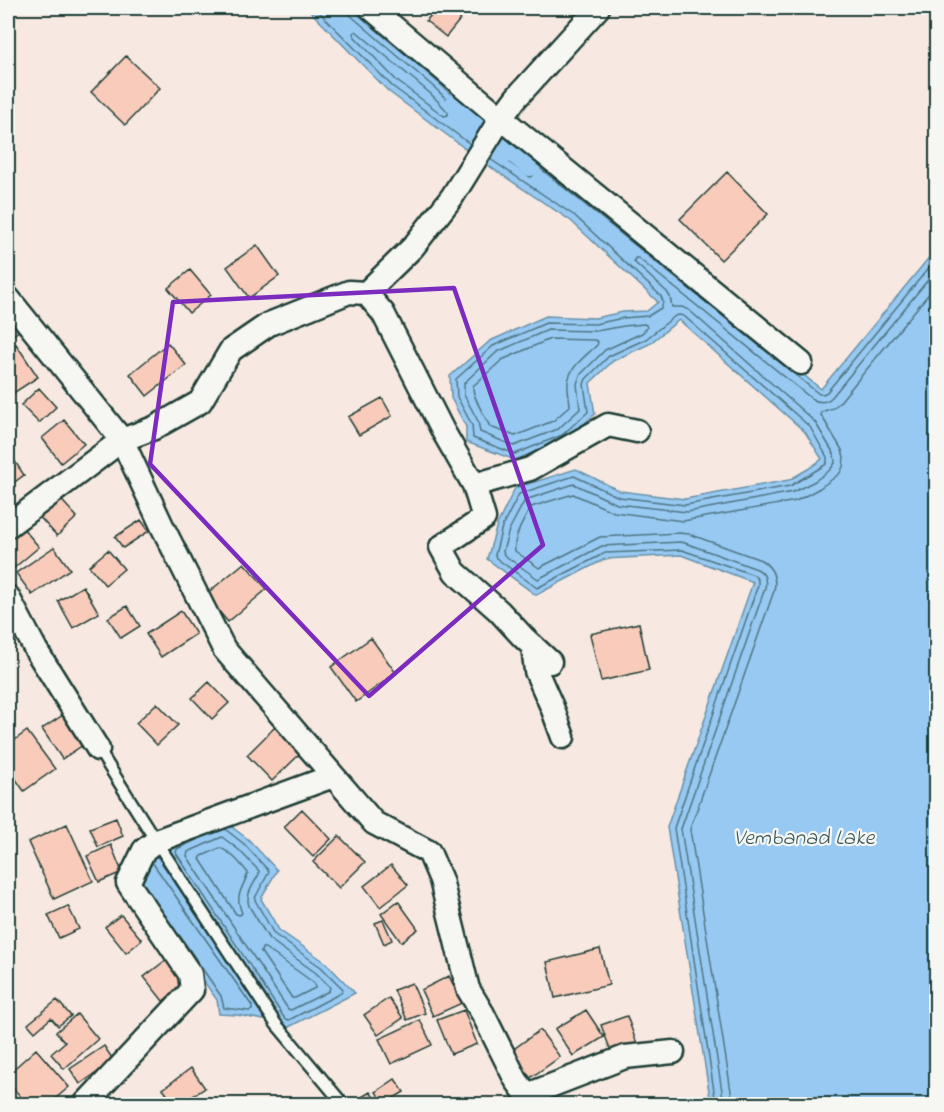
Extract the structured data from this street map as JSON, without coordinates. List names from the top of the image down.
{
  "water": ["Vembanad Lake"]
}
